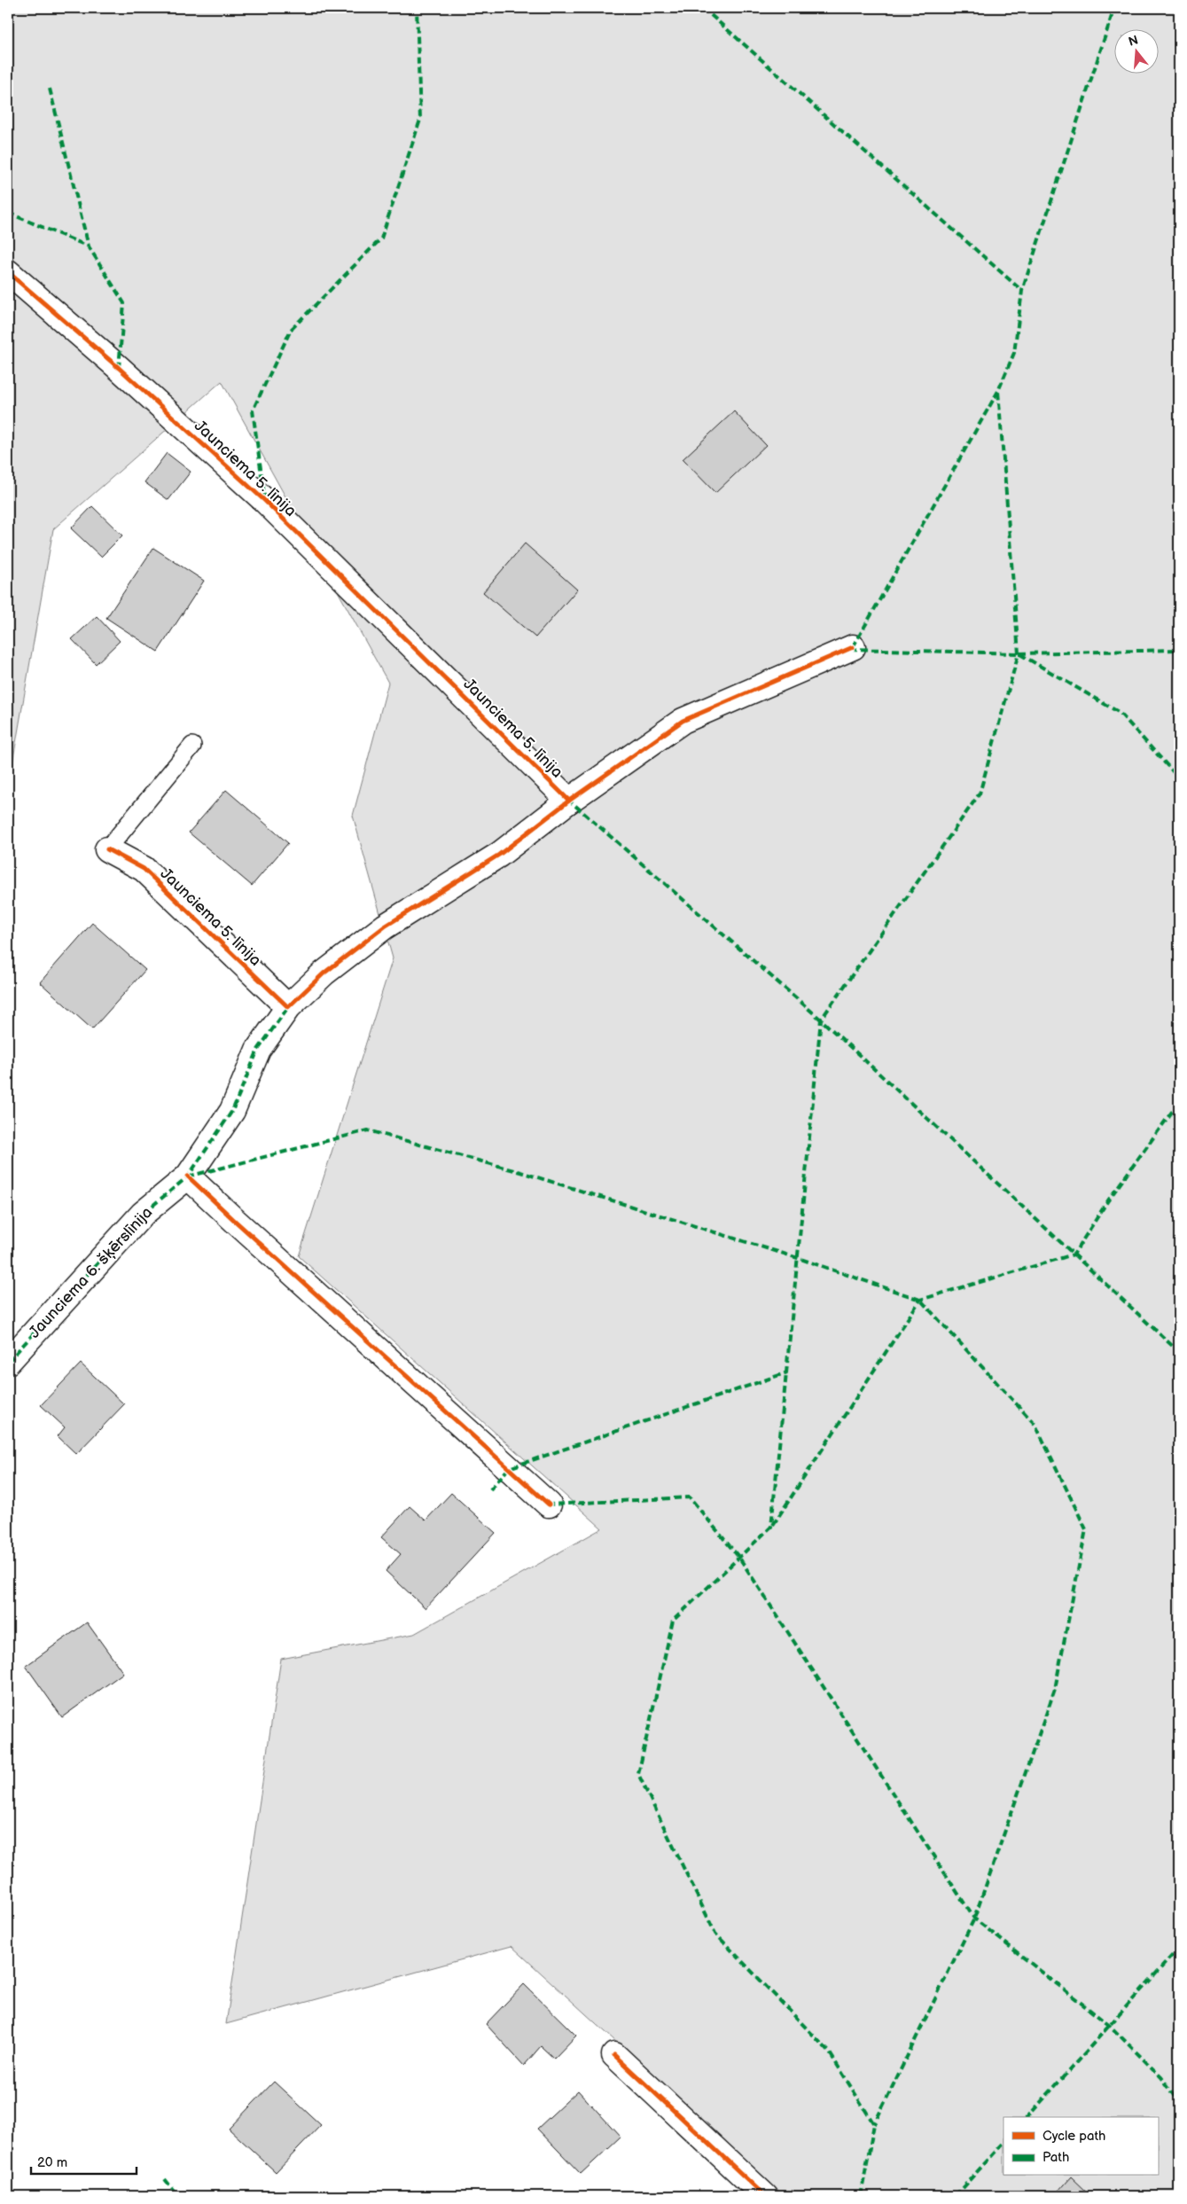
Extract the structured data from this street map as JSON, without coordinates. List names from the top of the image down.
{
  "streets": {
    "street": ["Jaunciema 5. līnija", "Jaunciema 6. šķērslīnija"]
  },
  "crossings": [
    ["Jaunciema 5. līnija", "Jaunciema 6. šķērslīnija"]
  ],
  "legend": ["Cycle path", "Path"],
  "scale_bar": "20 m",
  "north": "top"
}
